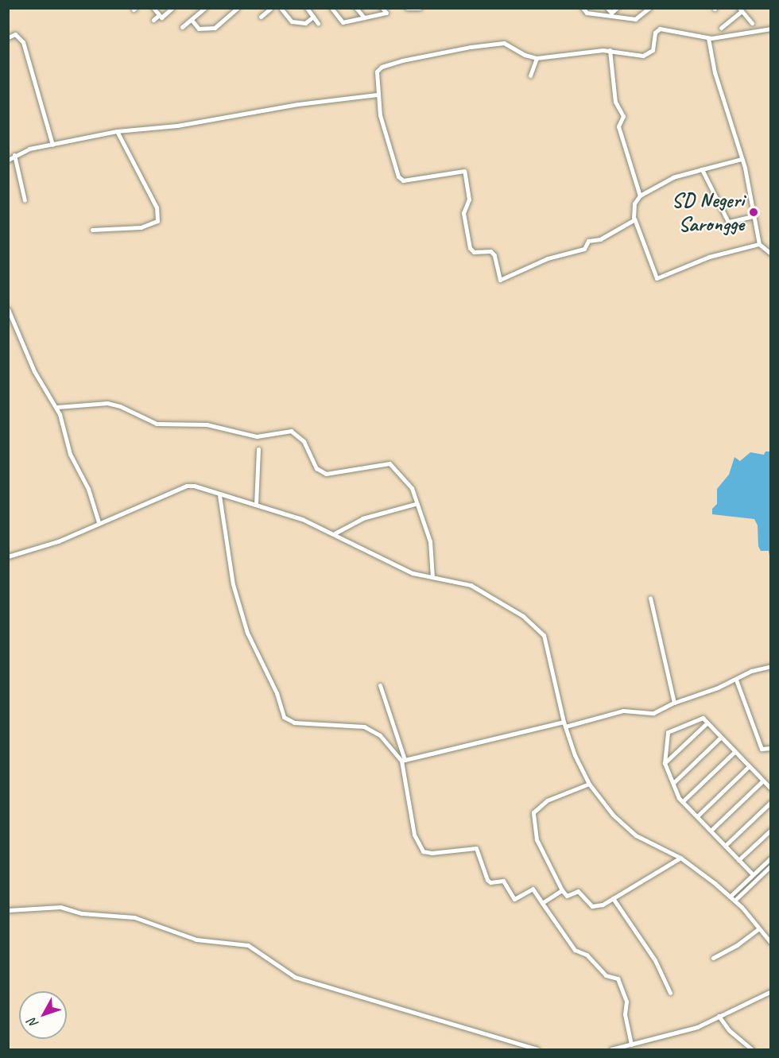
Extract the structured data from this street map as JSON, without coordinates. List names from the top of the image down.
{
  "places": ["SD Negeri Sarongge"],
  "north": "bottom left"
}
